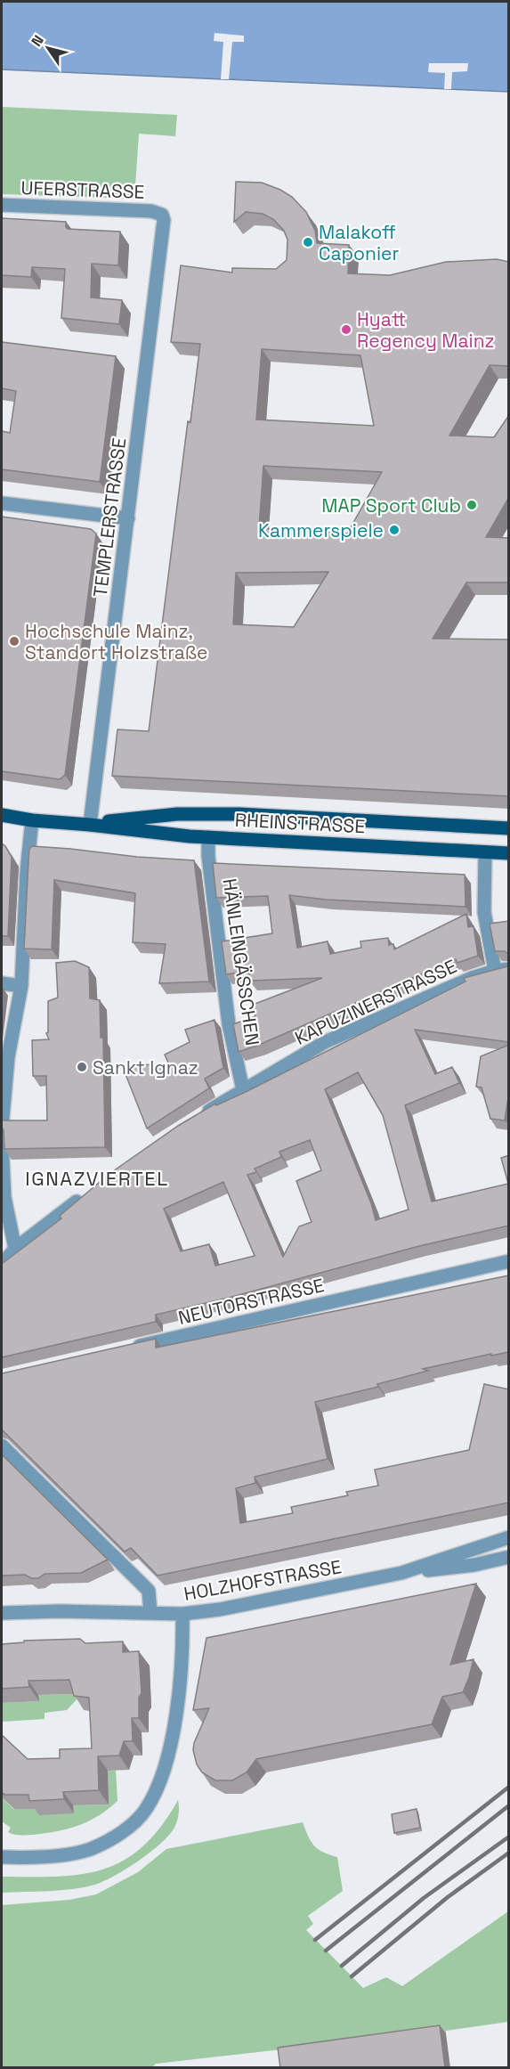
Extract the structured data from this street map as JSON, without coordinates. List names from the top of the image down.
{
  "streets": {
    "main road": ["RHEINSTRASSE"],
    "street": [
      "UFERSTRASSE",
      "TEMPLERSTRASSE",
      "HÄNLEINGÄSSCHEN",
      "KAPUZINERSTRASSE",
      "NEUTORSTRASSE",
      "HOLZHOFSTRASSE"
    ]
  },
  "crossings": [
    ["UFERSTRASSE", "TEMPLERSTRASSE"],
    ["TEMPLERSTRASSE", "RHEINSTRASSE"],
    ["RHEINSTRASSE", "HÄNLEINGÄSSCHEN"],
    ["HÄNLEINGÄSSCHEN", "KAPUZINERSTRASSE"]
  ],
  "districts": ["IGNAZVIERTEL"],
  "places": [
    "Malakoff Caponier",
    "Hyatt Regency Mainz",
    "MAP Sport Club",
    "Kammerspiele",
    "Hochschule Mainz, Standort Holzstraße",
    "Sankt Ignaz"
  ],
  "north": "top left"
}
